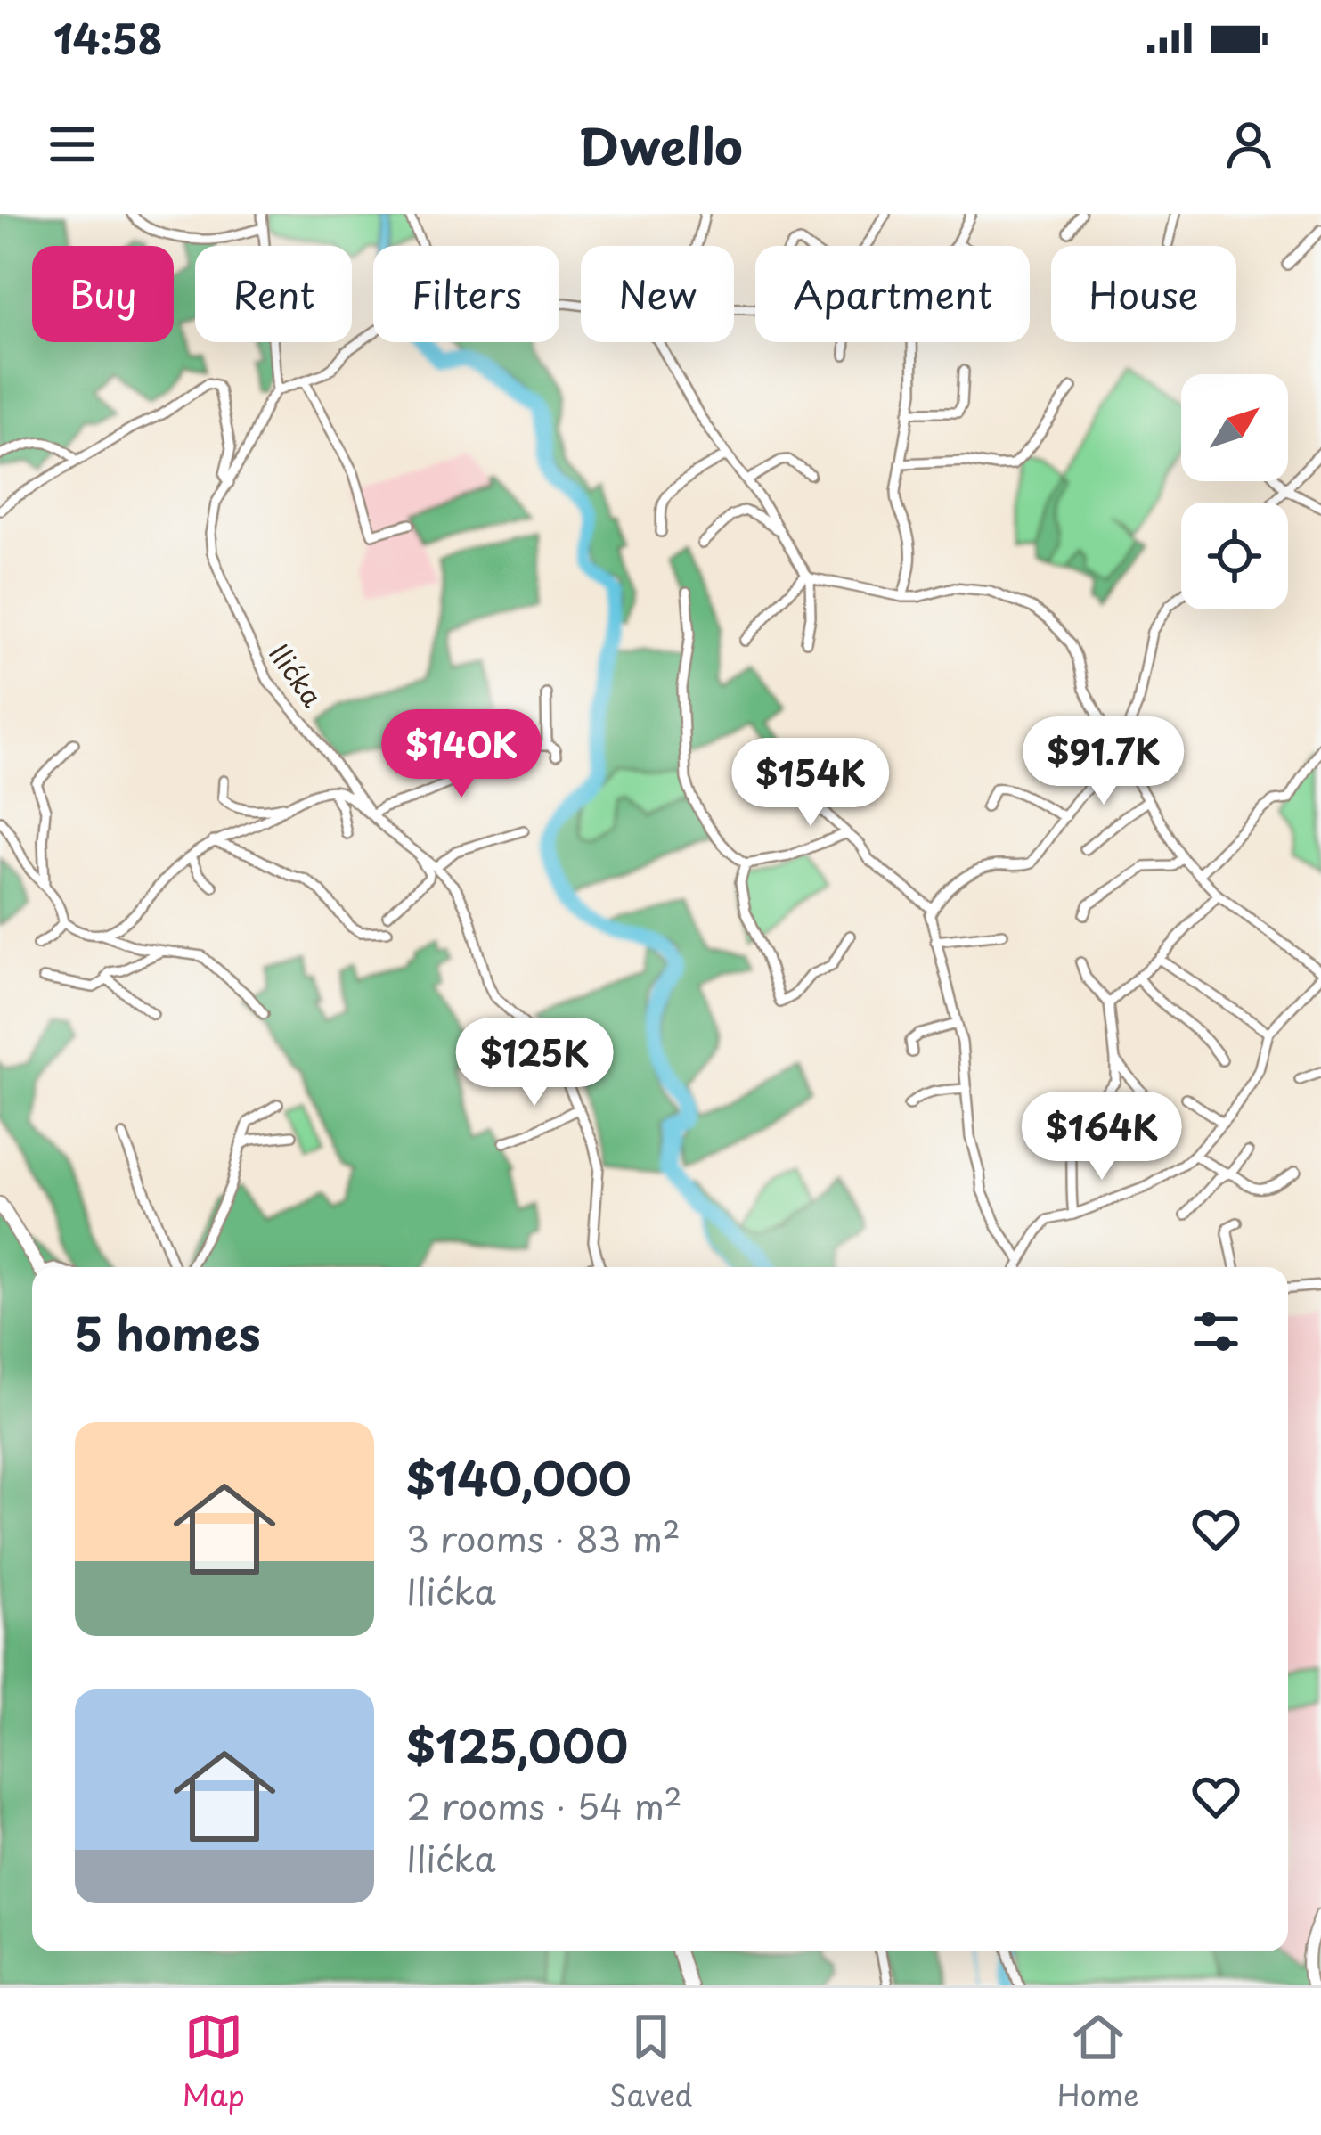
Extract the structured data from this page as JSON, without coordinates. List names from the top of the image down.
{
  "streets": {
    "street": ["Ilićka"]
  },
  "north": "top right",
  "page": {
    "status": "14:58",
    "header": "Dwello",
    "chip": [
      "Buy",
      "Rent",
      "Filters",
      "New",
      "Apartment",
      "House"
    ],
    "price": [
      "$140K",
      "$91.7K",
      "$154K",
      "$125K",
      "$164K"
    ],
    "heading": "5 homes",
    "list": [
      {
        "name": "$140,000",
        "note": "3 rooms · 83 m² · Ilićka"
      },
      {
        "name": "$125,000",
        "note": "2 rooms · 54 m² · Ilićka"
      }
    ],
    "tabs": ["Map", "Saved", "Home"]
  }
}
